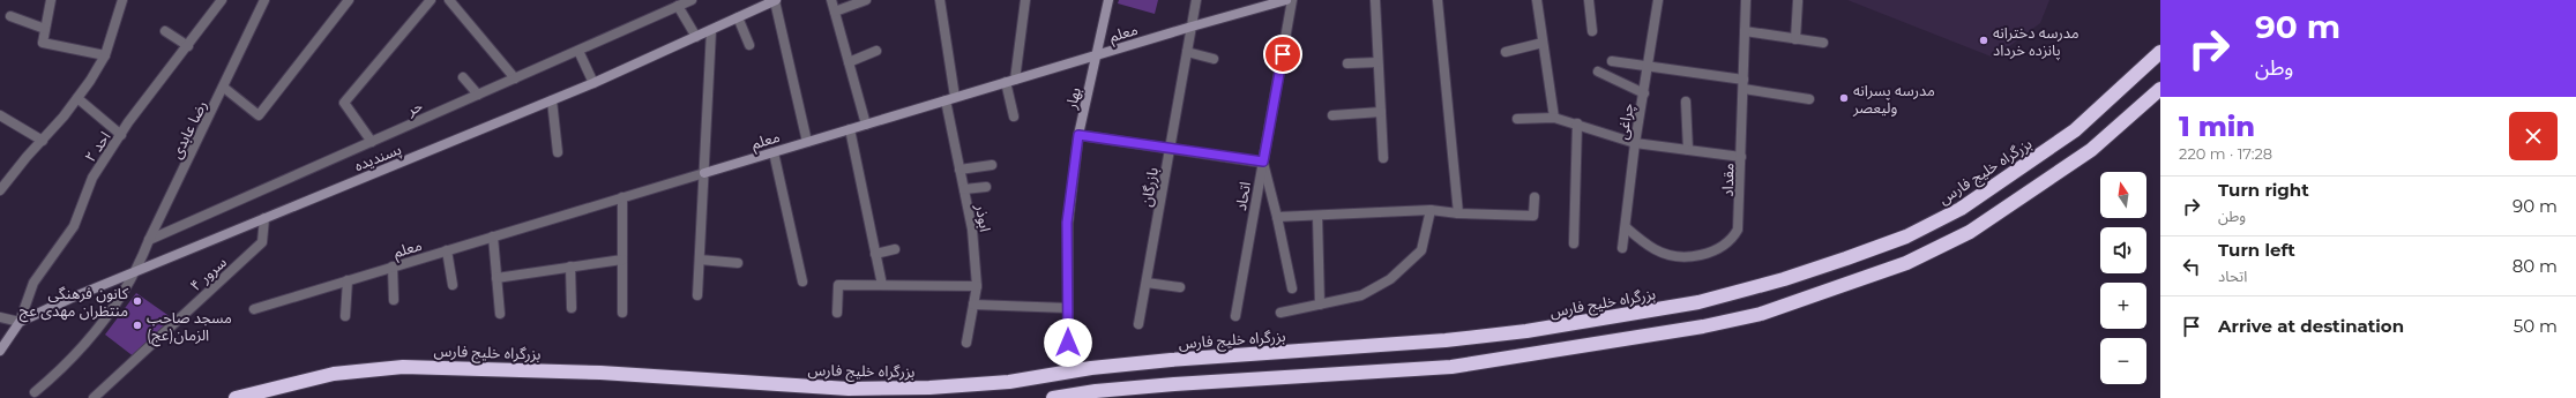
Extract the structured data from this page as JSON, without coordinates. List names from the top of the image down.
{
  "streets": {
    "highway": ["بزرگراه خلیج فارس"],
    "street": [
      "معلم",
      "بهار",
      "حر",
      "چراغی",
      "رضا عابدی",
      "احد ۲",
      "پسندیده",
      "مقداد",
      "بازرگان",
      "اتحاد",
      "ابوذر",
      "سرور ۴"
    ]
  },
  "crossings": [
    ["معلم", "بهار"],
    ["معلم", "بازرگان"],
    ["معلم", "ابوذر"],
    ["حر", "رضا عابدی"],
    ["چراغی", "مقداد"],
    ["رضا عابدی", "پسندیده"],
    ["احد ۲", "پسندیده"],
    ["پسندیده", "سرور ۴"]
  ],
  "places": [
    "مدرسه دخترانه پانزده خرداد",
    "مدرسه پسرانه ولیعصر",
    "کانون فرهنگی منتظران مهدی عج",
    "مسجد صاحب الزمان(عج)"
  ],
  "north": "top",
  "page": {
    "turn": ["90 m", "وطن"],
    "heading": ["1 min", "220 m · 17:28"],
    "map_buttons": ["+", "−"],
    "list": [
      {
        "name": "Turn right",
        "note": "وطن",
        "value": "90 m"
      },
      {
        "name": "Turn left",
        "note": "اتحاد",
        "value": "80 m"
      },
      {
        "name": "Arrive at destination",
        "value": "50 m"
      }
    ]
  }
}
